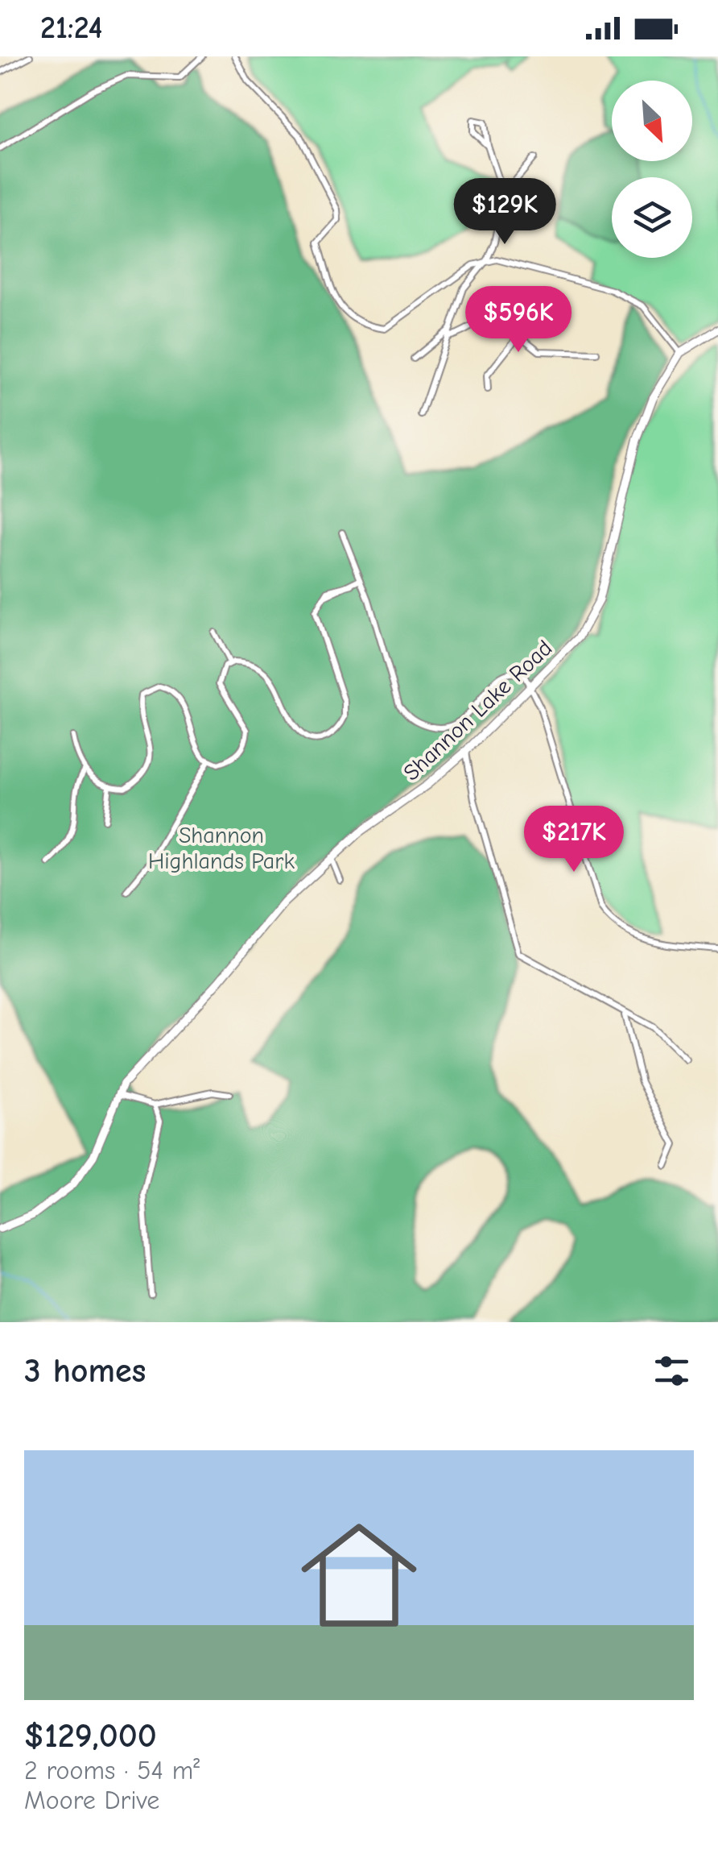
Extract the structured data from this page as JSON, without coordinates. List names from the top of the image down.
{
  "streets": {
    "main road": ["Shannon Lake Road"]
  },
  "parks": ["Shannon Highlands Park"],
  "north": "bottom right",
  "page": {
    "status": "21:24",
    "price": ["$129K", "$596K", "$217K"],
    "heading": "3 homes",
    "list": [
      {
        "name": "$129,000",
        "note": "2 rooms · 54 m² · Moore Drive"
      }
    ]
  }
}
